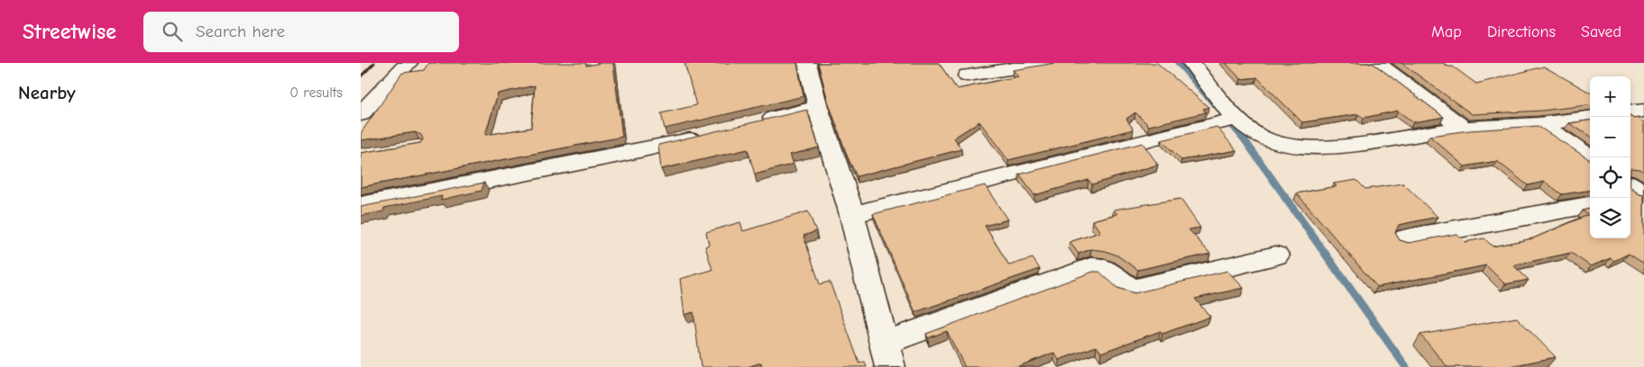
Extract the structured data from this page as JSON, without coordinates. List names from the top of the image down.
{
  "page": {
    "header": "Streetwise",
    "search": "Search here",
    "nav": ["Map", "Directions", "Saved"],
    "heading": ["Nearby", "0 results"],
    "map_buttons": ["+", "−"]
  }
}
